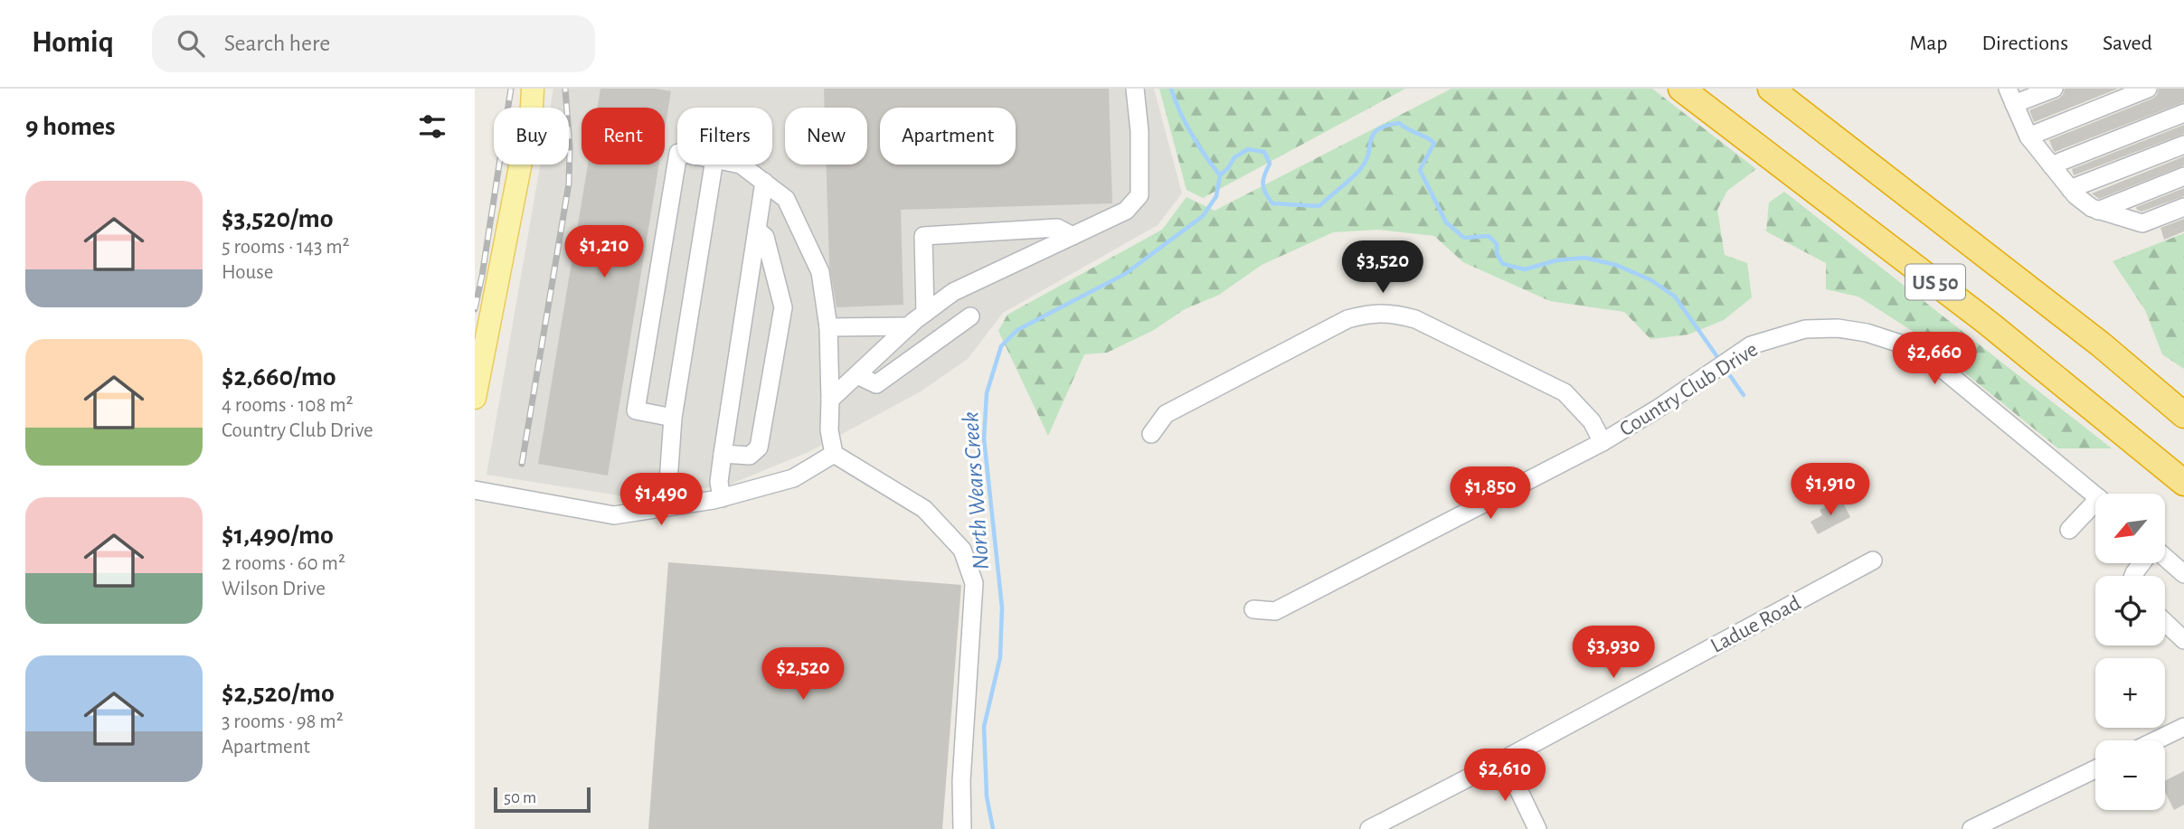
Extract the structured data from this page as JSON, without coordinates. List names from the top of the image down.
{
  "streets": {
    "highway": ["US 50"],
    "street": ["Country Club Drive", "Ladue Road"]
  },
  "water": ["North Wears Creek"],
  "scale_bar": "50 m",
  "north": "bottom left",
  "page": {
    "header": "Homiq",
    "search": "Search here",
    "nav": ["Map", "Directions", "Saved"],
    "heading": "9 homes",
    "chip": [
      "Buy",
      "Rent",
      "Filters",
      "New",
      "Apartment"
    ],
    "list": [
      {
        "name": "$3,520/mo",
        "note": "5 rooms · 143 m² · House"
      },
      {
        "name": "$2,660/mo",
        "note": "4 rooms · 108 m² · Country Club Drive"
      },
      {
        "name": "$1,490/mo",
        "note": "2 rooms · 60 m² · Wilson Drive"
      },
      {
        "name": "$2,520/mo",
        "note": "3 rooms · 98 m² · Apartment"
      }
    ],
    "price": [
      "$1,210",
      "$3,520",
      "$2,660",
      "$1,910",
      "$1,850",
      "$1,490",
      "$3,930",
      "$2,520",
      "$2,610"
    ],
    "map_buttons": ["+", "−"],
    "scale": "50 m"
  }
}
